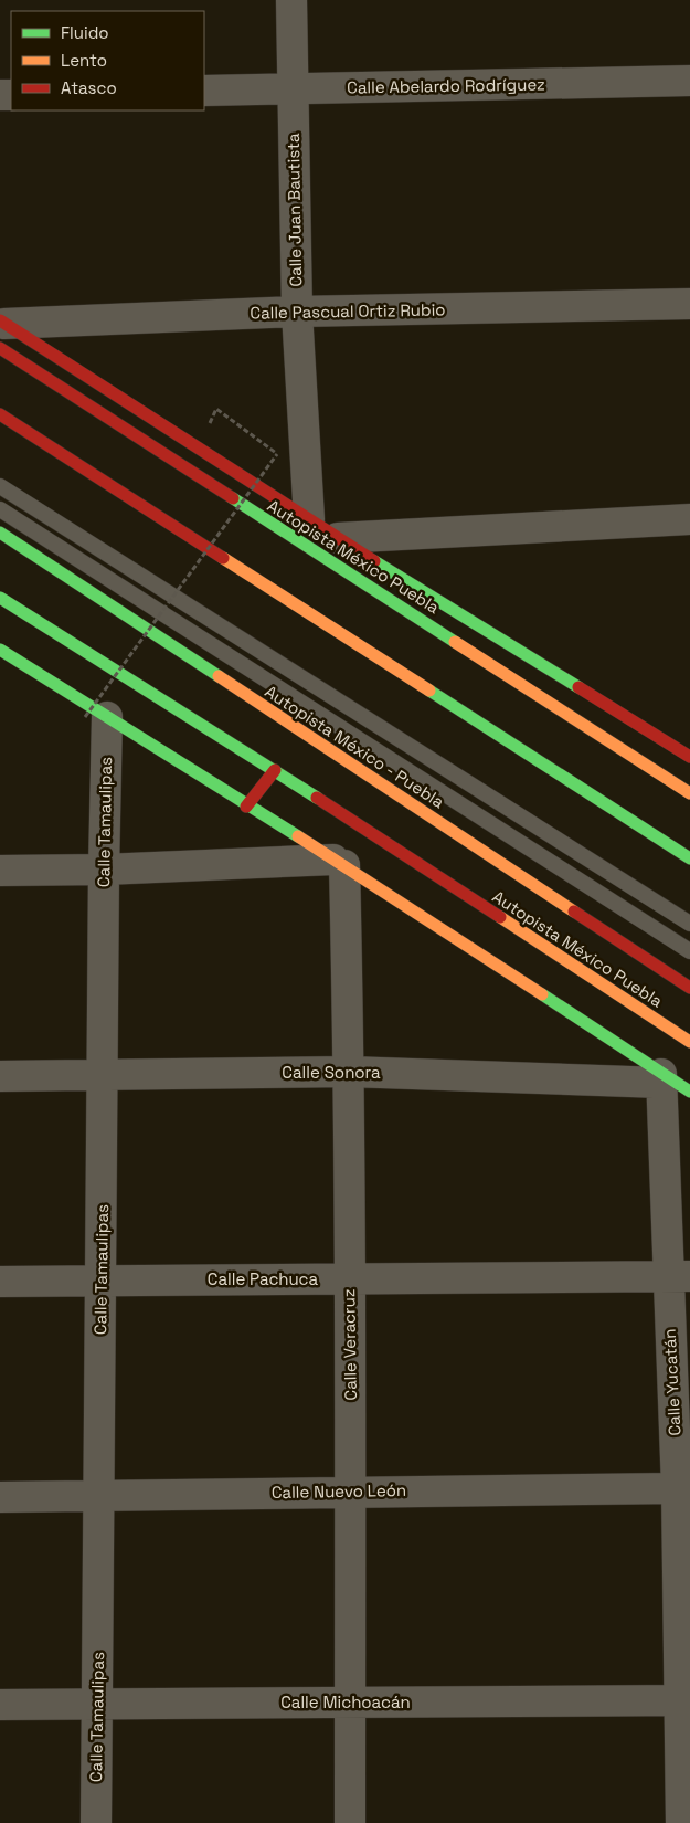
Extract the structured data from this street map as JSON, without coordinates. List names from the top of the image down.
{
  "streets": {
    "main road": ["Autopista México Puebla", "Autopista México - Puebla"],
    "street": [
      "Calle Abelardo Rodríguez",
      "Calle Juan Bautista",
      "Calle Pascual Ortiz Rubio",
      "Calle Tamaulipas",
      "Calle Sonora",
      "Calle Pachuca",
      "Calle Veracruz",
      "Calle Yucatán",
      "Calle Nuevo León",
      "Calle Michoacán"
    ]
  },
  "crossings": [
    ["Calle Abelardo Rodríguez", "Calle Juan Bautista"],
    ["Calle Juan Bautista", "Calle Pascual Ortiz Rubio"],
    ["Calle Juan Bautista", "Autopista México Puebla"],
    ["Calle Pascual Ortiz Rubio", "Autopista México Puebla"],
    ["Calle Tamaulipas", "Calle Sonora"],
    ["Calle Tamaulipas", "Calle Pachuca"],
    ["Calle Tamaulipas", "Calle Nuevo León"],
    ["Calle Tamaulipas", "Calle Michoacán"],
    ["Calle Sonora", "Calle Veracruz"],
    ["Calle Sonora", "Calle Yucatán"],
    ["Calle Pachuca", "Calle Veracruz"],
    ["Calle Pachuca", "Calle Yucatán"],
    ["Calle Veracruz", "Calle Nuevo León"],
    ["Calle Veracruz", "Calle Michoacán"],
    ["Calle Yucatán", "Calle Nuevo León"],
    ["Calle Yucatán", "Calle Michoacán"]
  ],
  "legend": ["Fluido", "Lento", "Atasco"]
}
